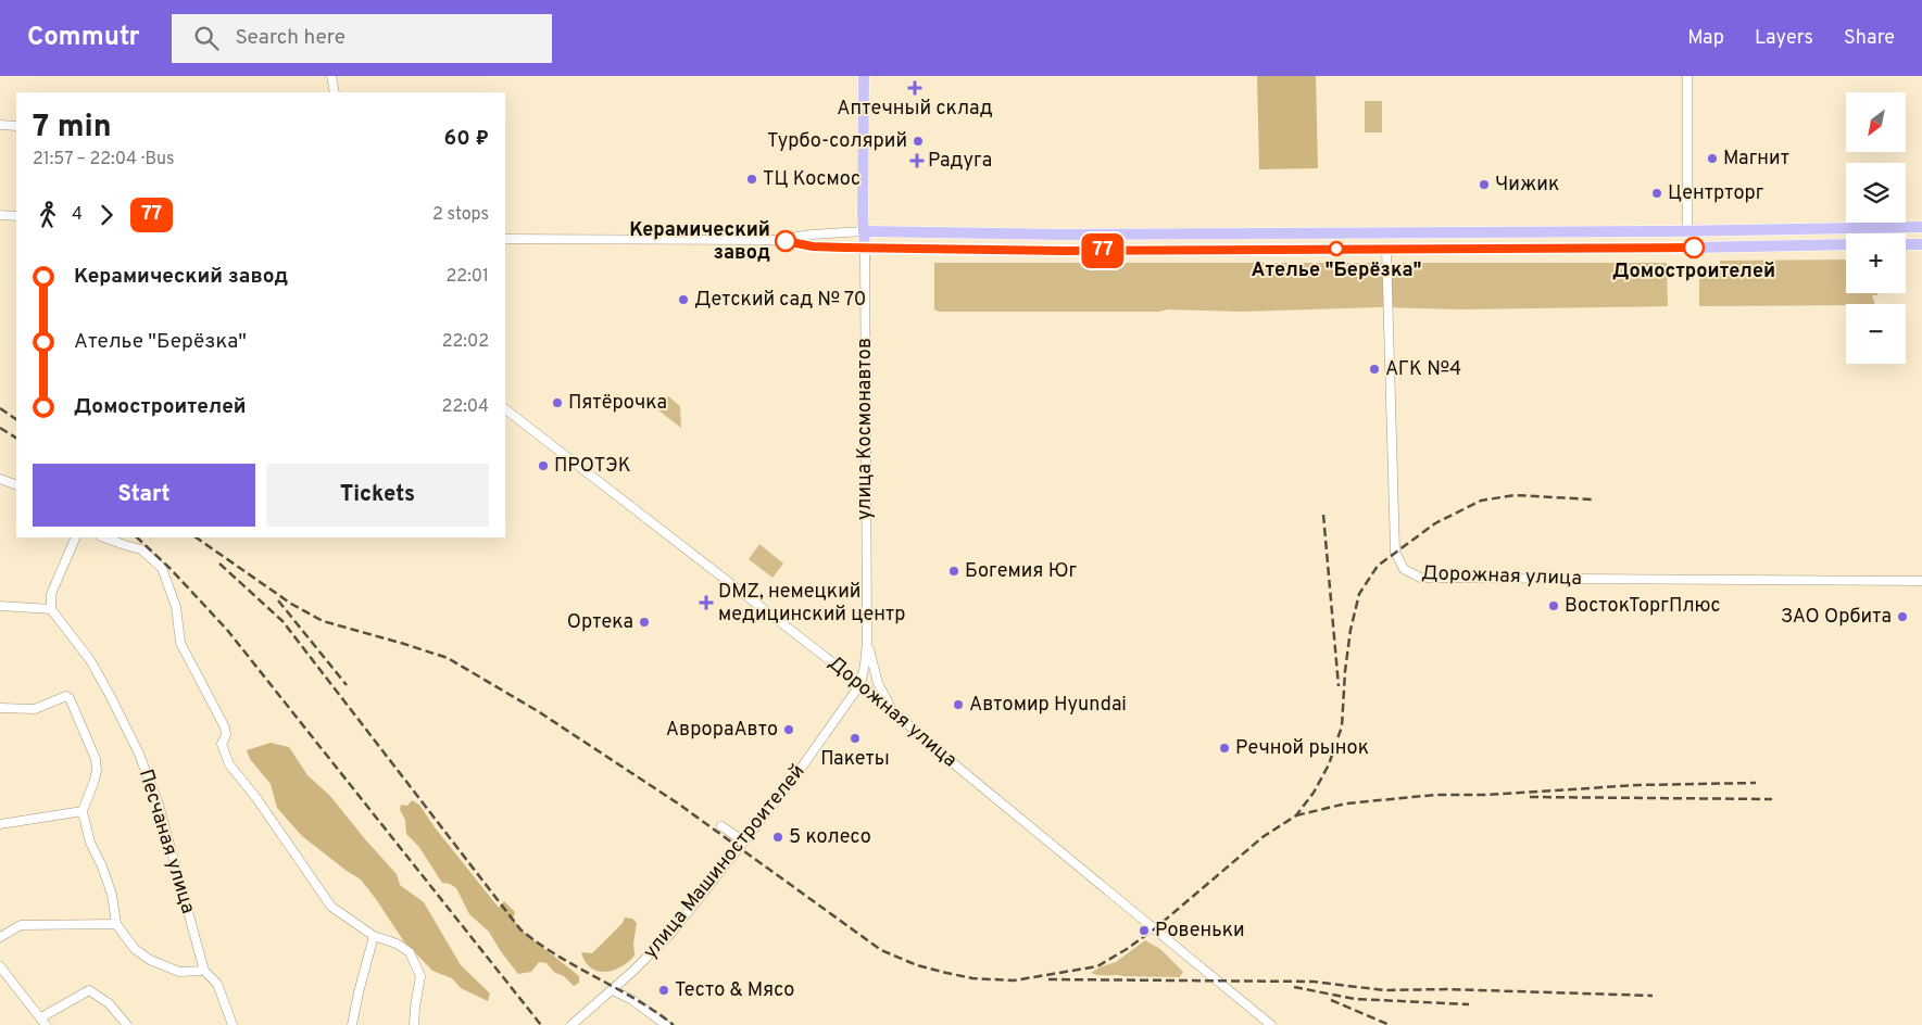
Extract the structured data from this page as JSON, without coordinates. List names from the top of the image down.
{
  "streets": {
    "main road": ["улица Космонавтов"],
    "street": ["Дорожная улица", "Песчаная улица", "улица Машиностроителей"]
  },
  "crossings": [
    ["улица Космонавтов", "Дорожная улица"],
    ["улица Космонавтов", "улица Машиностроителей"],
    ["Дорожная улица", "улица Машиностроителей"]
  ],
  "places": {
    "health": ["Аптечный склад", "Радуга", "DMZ, немецкий медицинский центр"],
    "other": [
      "Турбо-солярий",
      "Магнит",
      "ТЦ Космос",
      "Чижик",
      "Центрторг",
      "Керамический завод",
      "Домостроителей",
      "Ателье \"Берёзка\"",
      "Детский сад № 70",
      "АГК №4",
      "Пятёрочка",
      "ПРОТЭК",
      "Богемия Юг",
      "ВостокТоргПлюс",
      "ЗАО Орбита",
      "Ортека",
      "Автомир Hyundai",
      "АврораАвто",
      "Пакеты",
      "Речной рынок",
      "5 колесо",
      "Ровеньки",
      "Тесто & Мясо"
    ]
  },
  "lines": ["bus line 77"],
  "north": "bottom left",
  "page": {
    "header": "Commutr",
    "search": "Search here",
    "nav": ["Map", "Layers", "Share"],
    "on_map": "77",
    "map_buttons": ["+", "−"],
    "heading": ["7 min", "21:57 – 22:04 · Bus", "60 ₽"],
    "legs": ["4", "77", "2 stops"],
    "list": [
      {
        "name": "Керамический завод",
        "value": "22:01"
      },
      {
        "name": "Ателье \"Берёзка\"",
        "value": "22:02"
      },
      {
        "name": "Домостроителей",
        "value": "22:04"
      }
    ],
    "buttons": ["Start", "Tickets"]
  }
}
